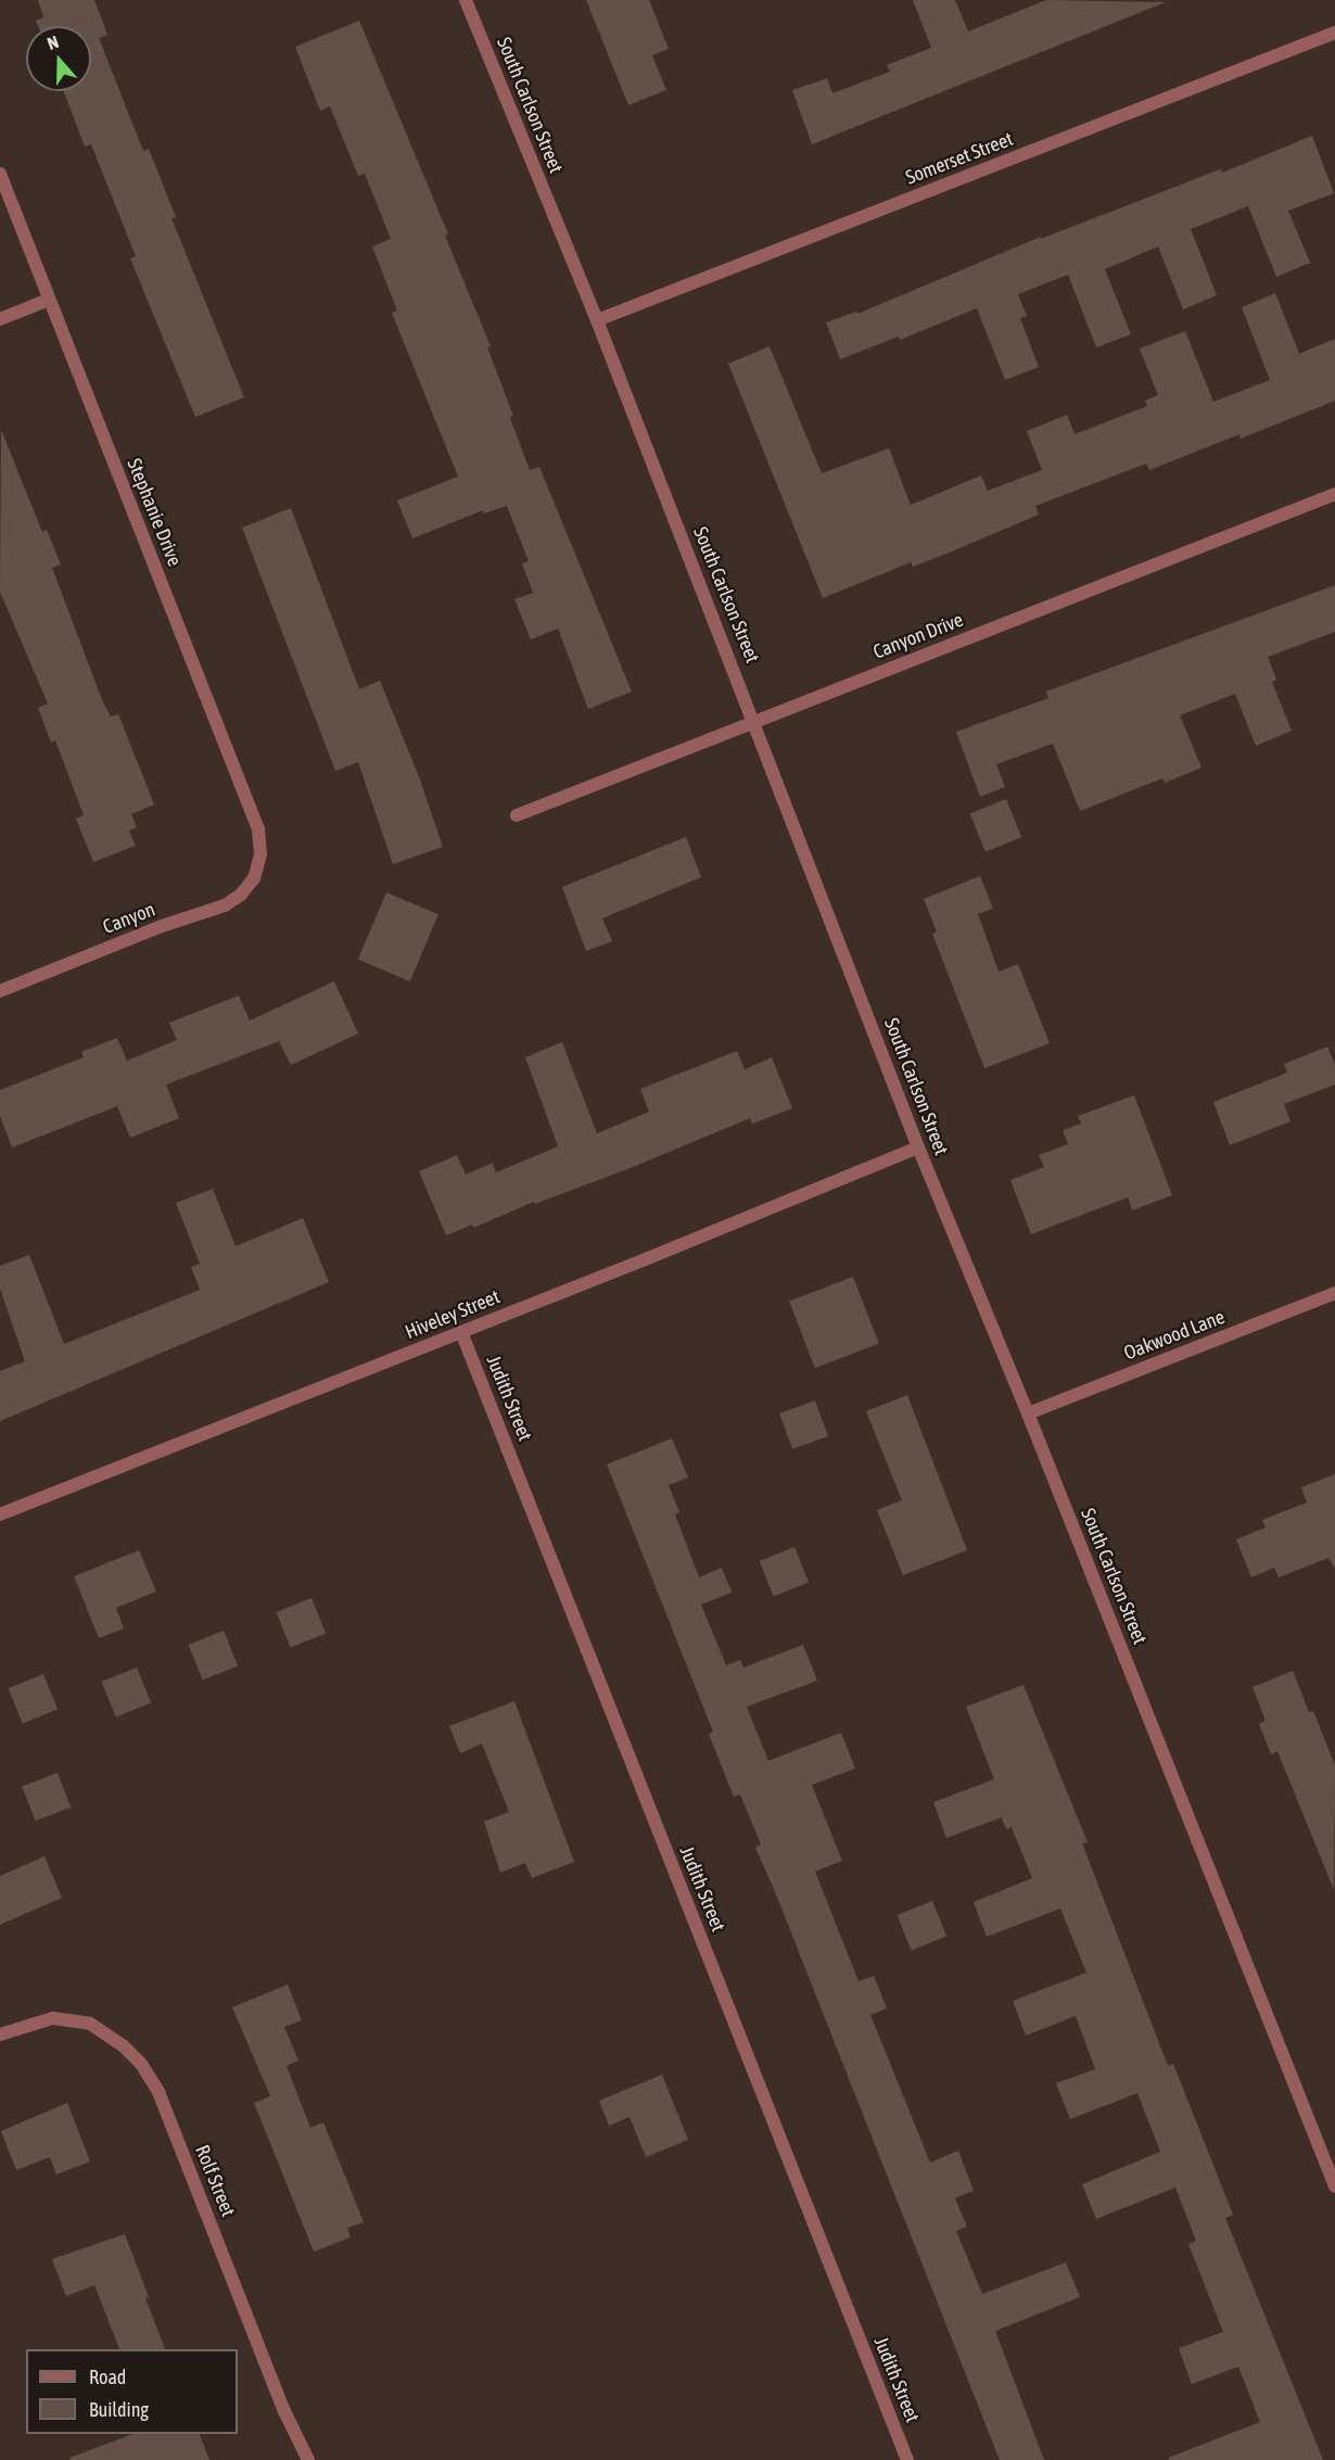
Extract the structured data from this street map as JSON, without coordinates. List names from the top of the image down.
{
  "streets": {
    "street": [
      "South Carlson Street",
      "Somerset Street",
      "Stephanie Drive",
      "Canyon Drive",
      "Canyon",
      "Hiveley Street",
      "Oakwood Lane",
      "Judith Street",
      "Rolf Street"
    ]
  },
  "crossings": [
    ["South Carlson Street", "Somerset Street"],
    ["South Carlson Street", "Canyon Drive"],
    ["South Carlson Street", "Hiveley Street"],
    ["South Carlson Street", "Oakwood Lane"],
    ["Stephanie Drive", "Canyon"],
    ["Hiveley Street", "Judith Street"]
  ],
  "legend": ["Road", "Building"],
  "north": "top"
}
